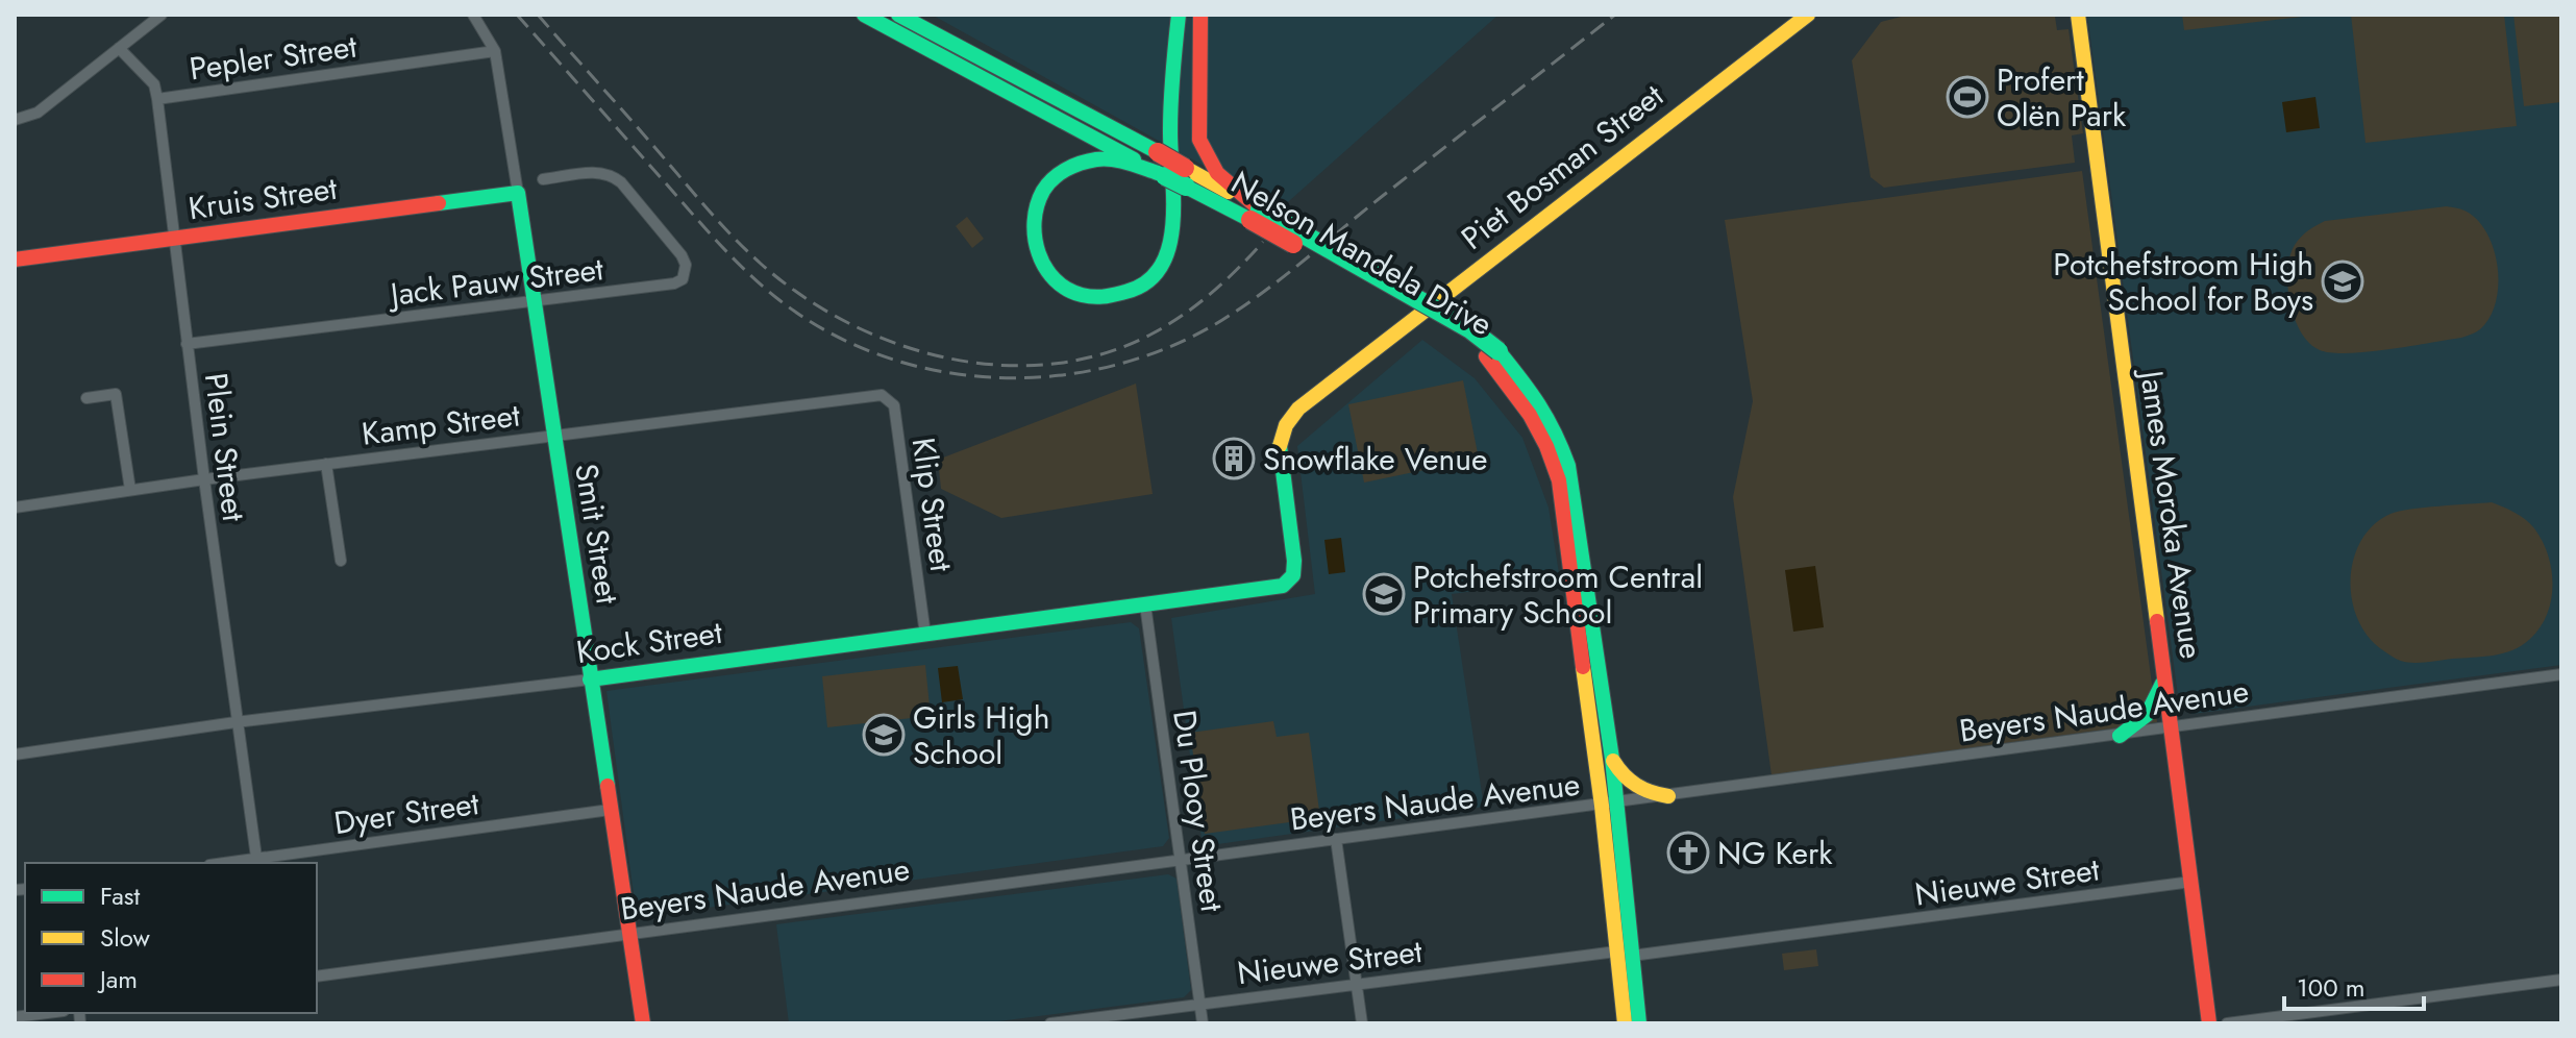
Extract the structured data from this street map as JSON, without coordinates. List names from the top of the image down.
{
  "streets": {
    "main road": [
      "Piet Bosman Street",
      "Kruis Street",
      "Nelson Mandela Drive",
      "James Moroka Avenue",
      "Smit Street",
      "Kock Street"
    ],
    "street": [
      "Pepler Street",
      "Jack Pauw Street",
      "Kamp Street",
      "Plein Street",
      "Klip Street",
      "Beyers Naude Avenue",
      "Du Plooy Street",
      "Dyer Street",
      "Nieuwe Street"
    ]
  },
  "crossings": [
    ["Pepler Street", "Plein Street"],
    ["Pepler Street", "Smit Street"],
    ["Piet Bosman Street", "Kock Street"],
    ["Kruis Street", "Plein Street"],
    ["Kruis Street", "Smit Street"],
    ["Nelson Mandela Drive", "Beyers Naude Avenue"],
    ["Nelson Mandela Drive", "Nieuwe Street"],
    ["Jack Pauw Street", "Plein Street"],
    ["Jack Pauw Street", "Smit Street"],
    ["Kamp Street", "Plein Street"],
    ["Kamp Street", "Klip Street"],
    ["Kamp Street", "Smit Street"],
    ["Plein Street", "Kock Street"],
    ["Plein Street", "Dyer Street"],
    ["Klip Street", "Kock Street"],
    ["James Moroka Avenue", "Beyers Naude Avenue"],
    ["James Moroka Avenue", "Nieuwe Street"],
    ["Smit Street", "Kock Street"],
    ["Smit Street", "Beyers Naude Avenue"],
    ["Smit Street", "Dyer Street"],
    ["Kock Street", "Du Plooy Street"],
    ["Beyers Naude Avenue", "Du Plooy Street"],
    ["Du Plooy Street", "Nieuwe Street"]
  ],
  "places": {
    "sports": ["Profert Olën Park"],
    "school or university": ["Potchefstroom High School for Boys", "Potchefstroom Central Primary School", "Girls High School"],
    "building": ["Snowflake Venue"],
    "church": ["NG Kerk"]
  },
  "legend": ["Fast", "Slow", "Jam"],
  "scale_bar": "100 m"
}
